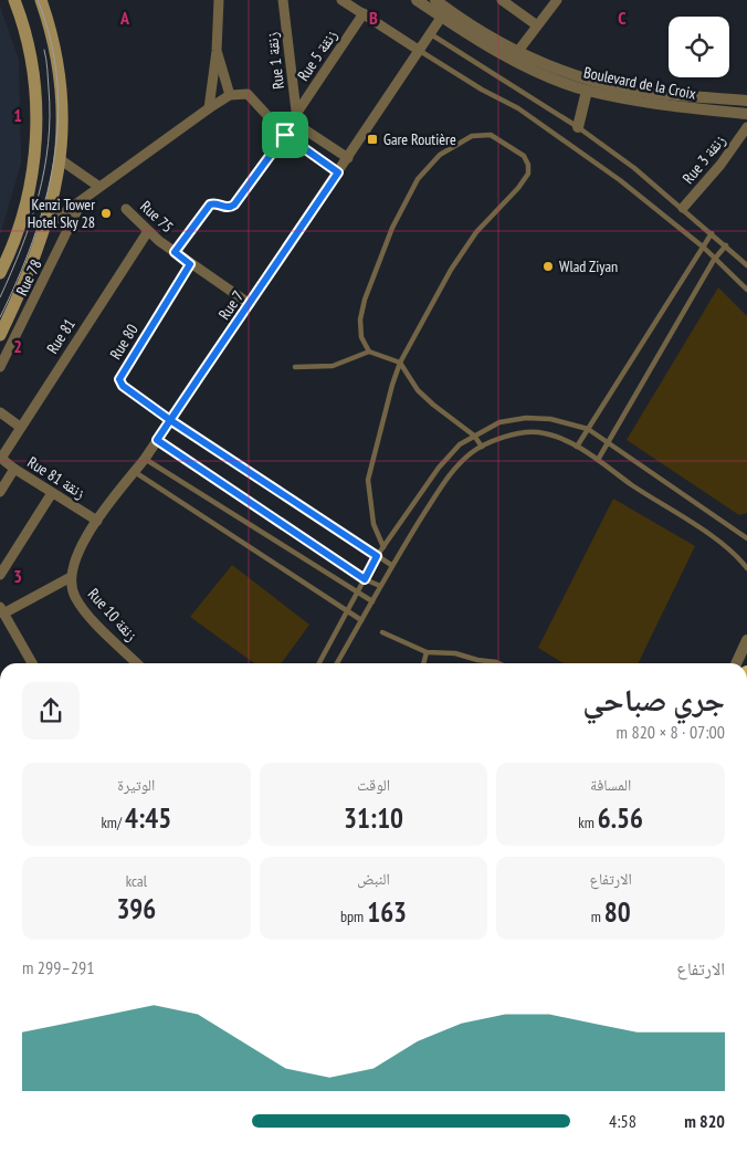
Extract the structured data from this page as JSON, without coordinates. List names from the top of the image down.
{
  "streets": {
    "street": [
      "Rue 5 زنقة",
      "Rue 1 زنقة",
      "Boulevard de la Croix",
      "Rue 3 زنقة",
      "Rue 75",
      "Rue 78",
      "Rue 7",
      "Rue 81",
      "Rue 80",
      "Rue 81 زنقة",
      "Rue 10 زنقة"
    ]
  },
  "crossings": [
    ["Rue 5 زنقة", "Rue 1 زنقة"],
    ["Boulevard de la Croix", "Rue 7"],
    ["Rue 75", "Rue 7"],
    ["Rue 75", "Rue 81"],
    ["Rue 75", "Rue 80"],
    ["Rue 7", "Rue 80"],
    ["Rue 7", "Rue 81 زنقة"],
    ["Rue 7", "Rue 10 زنقة"],
    ["Rue 81", "Rue 81 زنقة"]
  ],
  "places": {
    "transit": ["Gare Routière"],
    "other": ["Kenzi Tower Hotel Sky 28", "Wlad Ziyan"]
  },
  "page": {
    "heading": ["جري صباحي", "07:00 · 8 × 820 m"],
    "stats": [
      ["المسافة", "6.56 km"],
      ["الوقت", "31:10"],
      ["الوتيرة", "4:45 /km"],
      ["الارتفاع", "80 m"],
      ["النبض", "163 bpm"],
      ["kcal", "396"]
    ],
    "chart": ["الارتفاع", "291–299 m"],
    "list": [
      {
        "name": "820 m",
        "note": "4:58"
      }
    ]
  },
  "grid": {
    "columns": ["A", "B", "C"],
    "rows": ["1", "2", "3"]
  }
}
